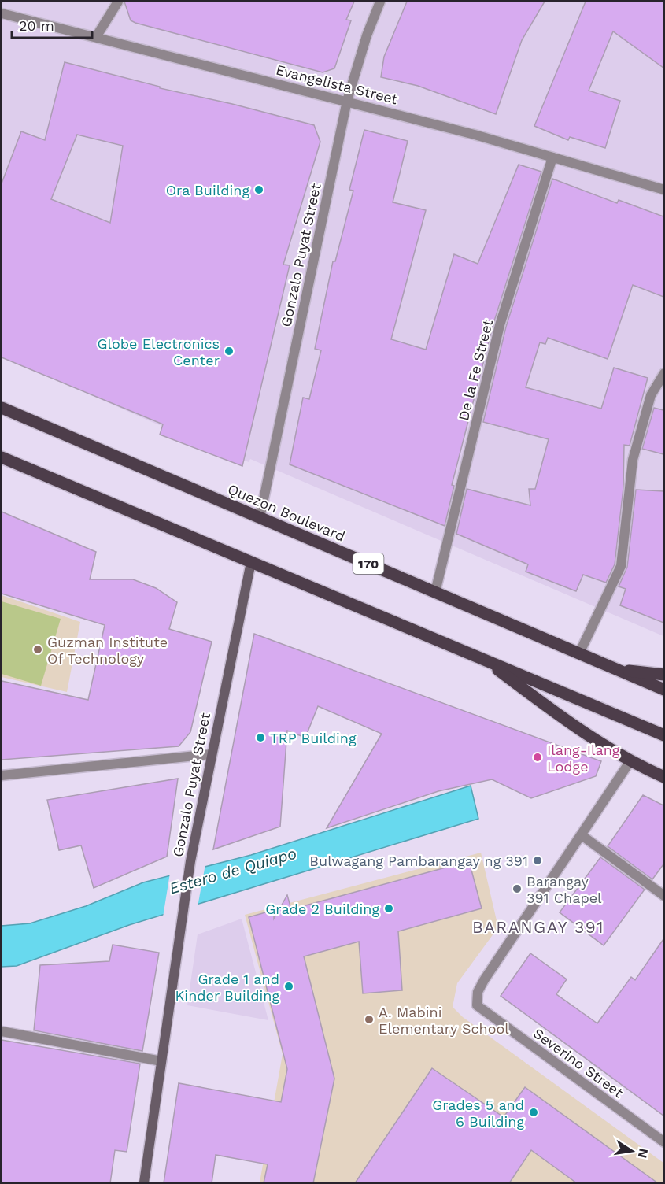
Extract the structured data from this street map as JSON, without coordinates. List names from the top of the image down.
{
  "streets": {
    "main road": ["Quezon Boulevard", "170"],
    "street": [
      "Evangelista Street",
      "Gonzalo Puyat Street",
      "De la Fe Street",
      "Severino Street"
    ]
  },
  "crossings": [
    ["Evangelista Street", "Gonzalo Puyat Street"],
    ["Evangelista Street", "De la Fe Street"],
    ["Gonzalo Puyat Street", "Quezon Boulevard"],
    ["De la Fe Street", "Quezon Boulevard"]
  ],
  "districts": ["BARANGAY 391"],
  "water": ["Estero de Quiapo"],
  "places": [
    "Ora Building",
    "Globe Electronics Center",
    "Guzman Institute Of Technology",
    "TRP Building",
    "Ilang-Ilang Lodge",
    "Bulwagang Pambarangay ng 391",
    "Barangay 391 Chapel",
    "Grade 2 Building",
    "Grade 1 and Kinder Building",
    "A. Mabini Elementary School",
    "Grades 5 and 6 Building"
  ],
  "scale_bar": "20 m",
  "north": "right"
}
